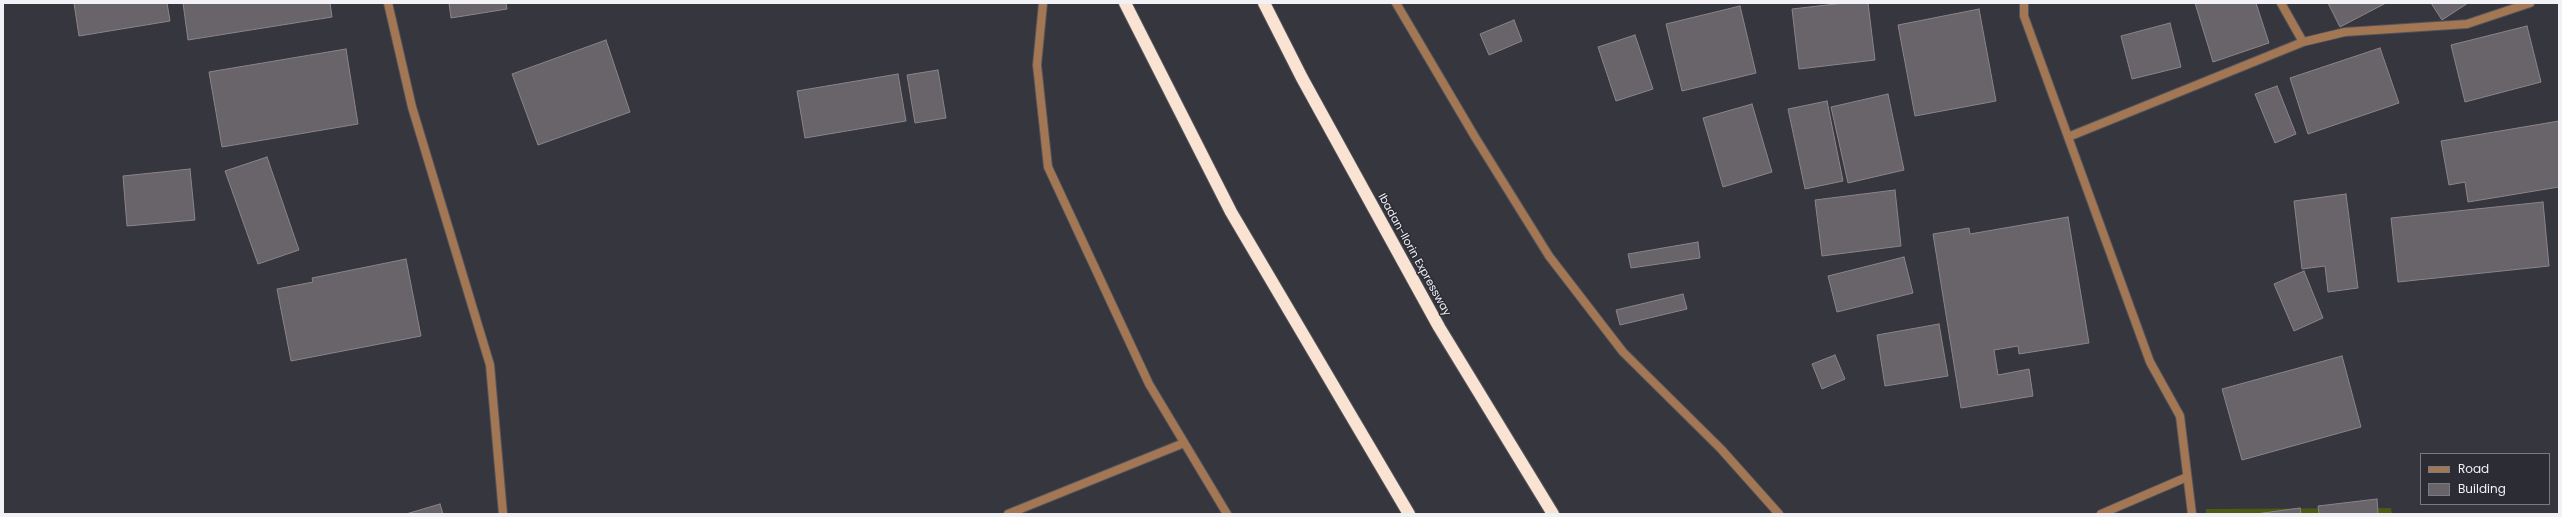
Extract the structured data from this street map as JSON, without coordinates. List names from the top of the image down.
{
  "streets": {
    "highway": ["Ibadan-Ilorin Expressway"]
  },
  "legend": ["Road", "Building"]
}
